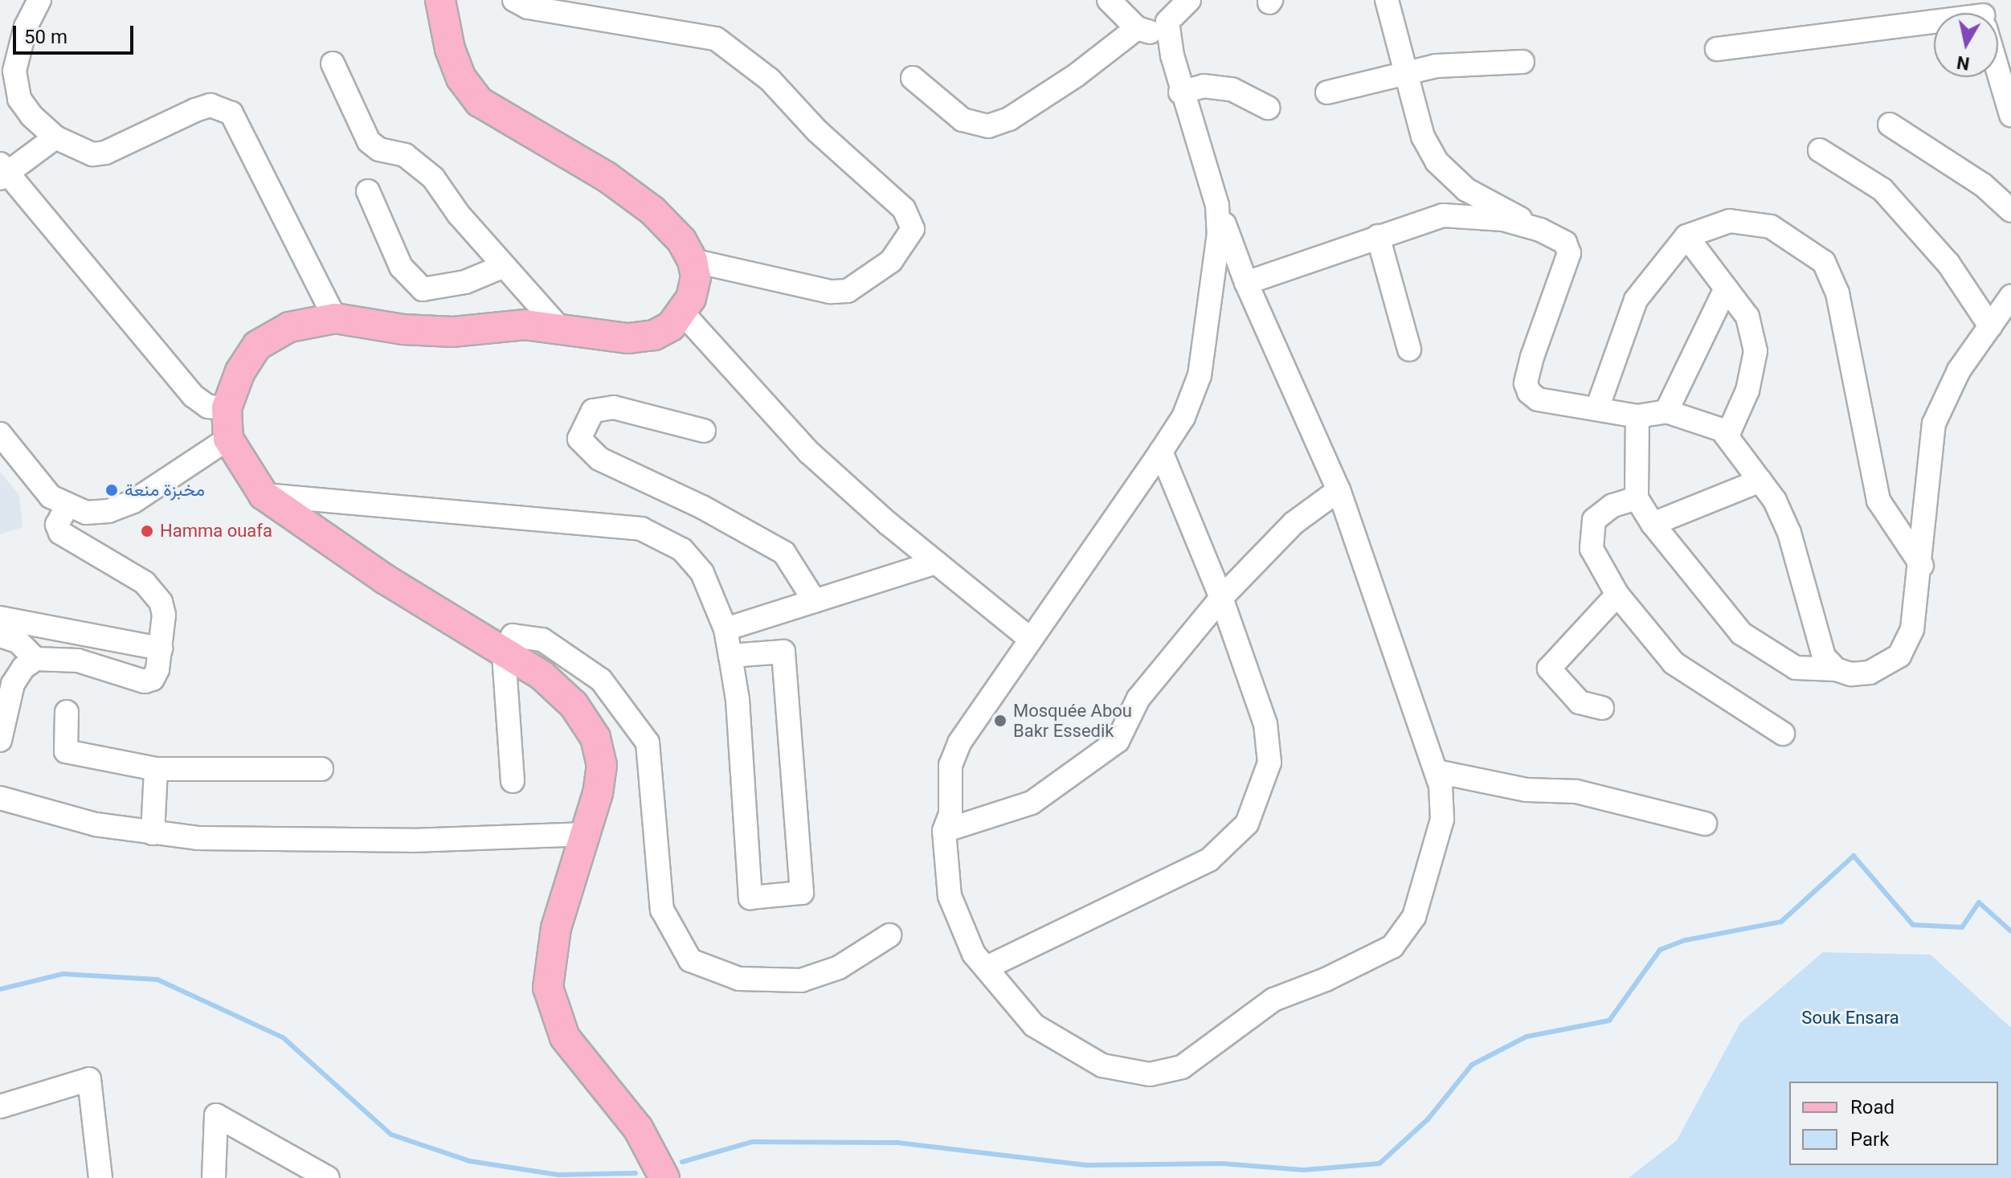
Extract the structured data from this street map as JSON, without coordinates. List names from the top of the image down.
{
  "parks": ["Souk Ensara"],
  "places": ["مخبزة منعة", "Hamma ouafa", "Mosquée Abou Bakr Essedik"],
  "legend": ["Road", "Park"],
  "scale_bar": "50 m",
  "north": "bottom"
}
